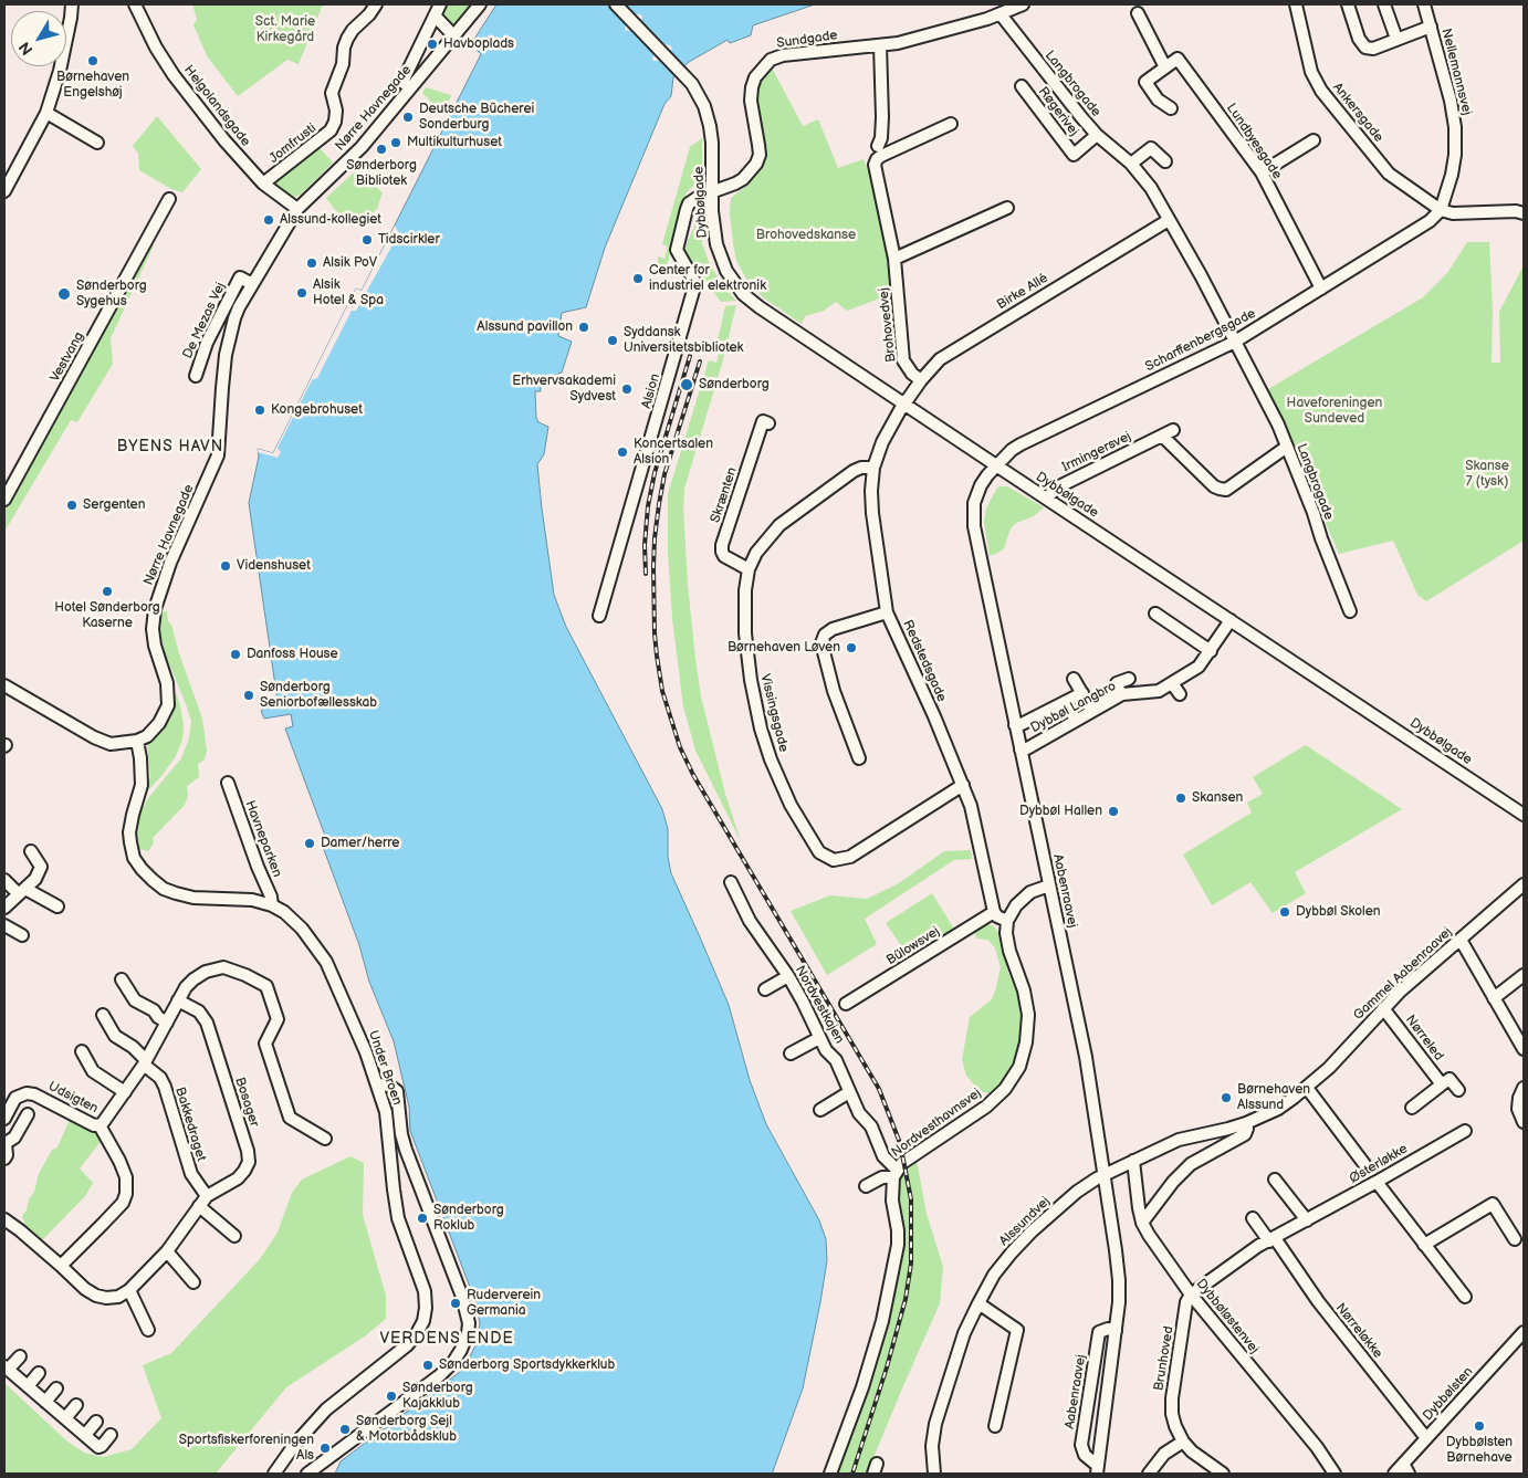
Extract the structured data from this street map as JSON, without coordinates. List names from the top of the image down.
{
  "streets": {
    "street": [
      "Sundgade",
      "Nellemannsvej",
      "Langbrogade",
      "Helgolandsgade",
      "Nørre Havnegade",
      "Røgerivej",
      "Ankersgade",
      "Lundbyesgade",
      "Jomfrusti",
      "Dybbølgade",
      "Birke Allé",
      "De Mezas Vej",
      "Brohovedvej",
      "Scharffenbergsgade",
      "Vestvang",
      "Alsion",
      "Irmingersvej",
      "Skrænten",
      "Redstedsgade",
      "Dybbøl Langbro",
      "Vissingsgade",
      "Havneparken",
      "Aabenraavej",
      "Bülowsvej",
      "Gammel Aabenraavej",
      "Nordvestkajen",
      "Nørreled",
      "Under Broen",
      "Udsigten",
      "Bosager",
      "Nordvesthavnsvej",
      "Bakkedraget",
      "Østerløkke",
      "Alssundvej",
      "Dybbøløstenvej",
      "Nørreløkke",
      "Brunhoved",
      "Dybbølsten"
    ]
  },
  "crossings": [
    ["Sundgade", "Langbrogade"],
    ["Sundgade", "Dybbølgade"],
    ["Sundgade", "Alsion"],
    ["Nellemannsvej", "Ankersgade"],
    ["Nellemannsvej", "Scharffenbergsgade"],
    ["Langbrogade", "Røgerivej"],
    ["Langbrogade", "Birke Allé"],
    ["Langbrogade", "Scharffenbergsgade"],
    ["Helgolandsgade", "Nørre Havnegade"],
    ["Helgolandsgade", "Jomfrusti"],
    ["Nørre Havnegade", "De Mezas Vej"],
    ["Nørre Havnegade", "Under Broen"],
    ["Ankersgade", "Scharffenbergsgade"],
    ["Lundbyesgade", "Scharffenbergsgade"],
    ["Dybbølgade", "Birke Allé"],
    ["Dybbølgade", "Scharffenbergsgade"],
    ["Dybbølgade", "Alsion"],
    ["Dybbølgade", "Irmingersvej"],
    ["Dybbølgade", "Redstedsgade"],
    ["Dybbølgade", "Dybbøl Langbro"],
    ["Dybbølgade", "Aabenraavej"],
    ["Birke Allé", "Brohovedvej"],
    ["Birke Allé", "Redstedsgade"],
    ["Scharffenbergsgade", "Aabenraavej"],
    ["Skrænten", "Vissingsgade"],
    ["Redstedsgade", "Vissingsgade"],
    ["Redstedsgade", "Bülowsvej"],
    ["Dybbøl Langbro", "Aabenraavej"],
    ["Havneparken", "Under Broen"],
    ["Aabenraavej", "Gammel Aabenraavej"],
    ["Aabenraavej", "Alssundvej"],
    ["Gammel Aabenraavej", "Nørreled"],
    ["Gammel Aabenraavej", "Alssundvej"],
    ["Gammel Aabenraavej", "Dybbøløstenvej"],
    ["Nordvestkajen", "Nordvesthavnsvej"],
    ["Udsigten", "Bosager"],
    ["Udsigten", "Bakkedraget"],
    ["Bosager", "Bakkedraget"],
    ["Østerløkke", "Dybbøløstenvej"],
    ["Østerløkke", "Nørreløkke"],
    ["Østerløkke", "Brunhoved"],
    ["Dybbøløstenvej", "Brunhoved"],
    ["Nørreløkke", "Dybbølsten"]
  ],
  "districts": ["BYENS HAVN", "VERDENS ENDE"],
  "parks": [
    "Sct. Marie Kirkegård",
    "Brohovedskanse",
    "Haveforeningen Sundeved",
    "Skanse 7 (tysk)"
  ],
  "places": [
    "Havboplads",
    "Børnehaven Engelshøj",
    "Deutsche Bücherei Sonderburg",
    "Multikulturhuset",
    "Sønderborg Bibliotek",
    "Alssund-kollegiet",
    "Tidscirkler",
    "Alsik PoV",
    "Center for industriel elektronik",
    "Alsik Hotel & Spa",
    "Sønderborg Sygehus",
    "Alssund pavillon",
    "Syddansk Universitetsbibliotek",
    "Sønderborg",
    "Erhvervsakademi Sydvest",
    "Kongebrohuset",
    "Koncertsalen Alsion",
    "Sergenten",
    "Videnshuset",
    "Hotel Sønderborg Kaserne",
    "Børnehaven Løven",
    "Danfoss House",
    "Sønderborg Seniorbofællesskab",
    "Skansen",
    "Dybbøl Hallen",
    "Damer/herre",
    "Dybbøl Skolen",
    "Børnehaven Alssund",
    "Sønderborg Roklub",
    "Ruderverein Germania",
    "Sønderborg Sportsdykkerklub",
    "Sønderborg Kajakklub",
    "Dybbølsten Børnehave",
    "Sønderborg Sejl & Motorbådsklub",
    "Sportsfiskerforeningen Als"
  ],
  "north": "bottom left"
}
